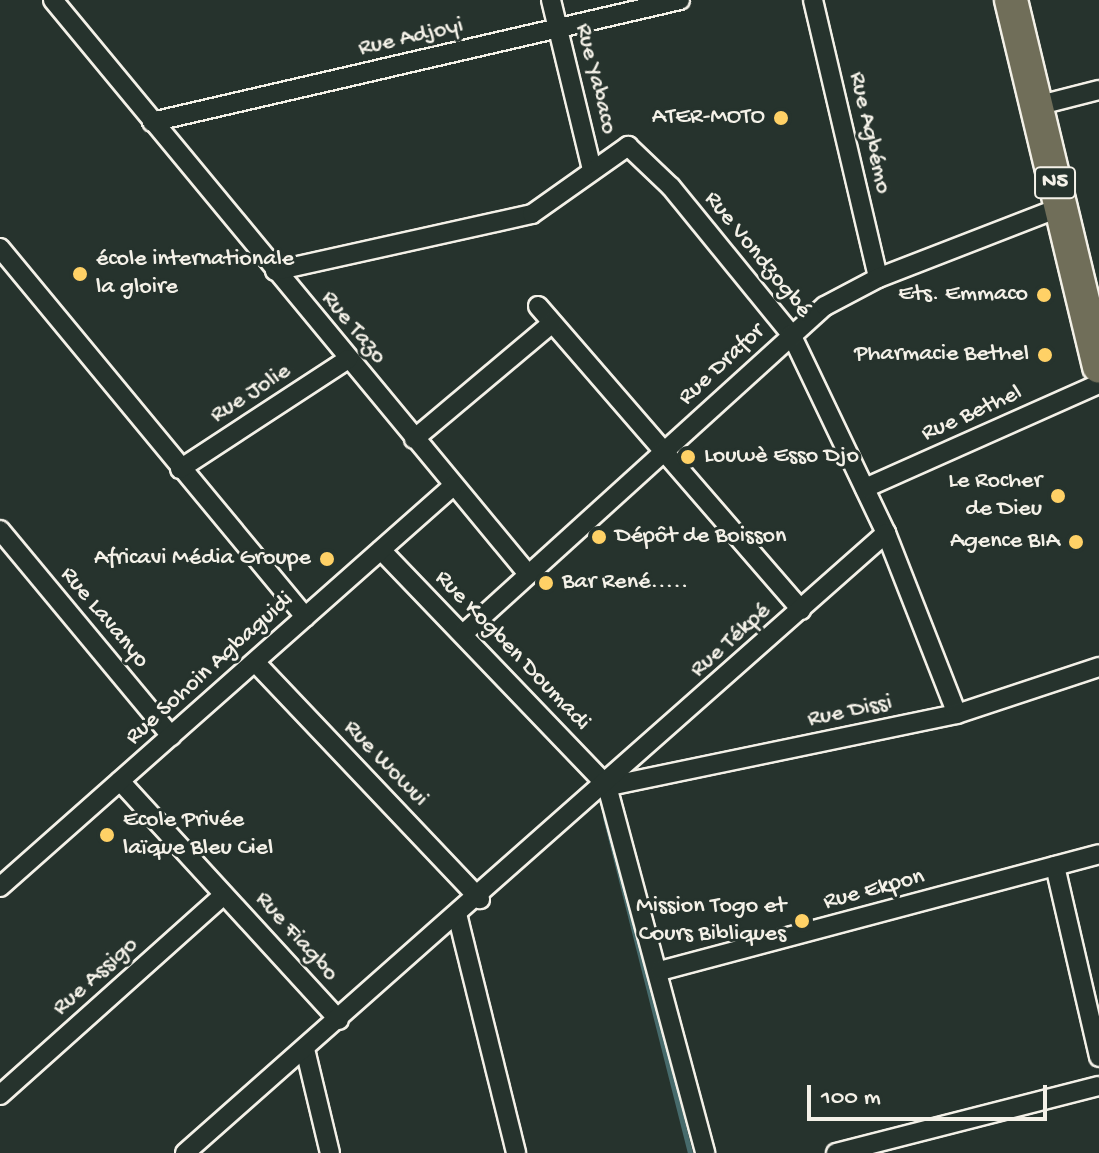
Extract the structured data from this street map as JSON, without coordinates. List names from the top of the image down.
{
  "streets": {
    "highway": ["N5"],
    "street": [
      "Rue Adjoyi",
      "Rue Yabaco",
      "Rue Agbémo",
      "Rue Vondzogbé",
      "Rue Tazo",
      "Rue Drafor",
      "Rue Jolie",
      "Rue Bethel",
      "Rue Lavanyo",
      "Rue Tékpé",
      "Rue Kogben Doumadi",
      "Rue Sohoin Agbaguidi",
      "Rue Dissi",
      "Rue Wowui",
      "Rue Ekpon",
      "Rue Fiagbo",
      "Rue Assigo"
    ]
  },
  "crossings": [
    ["Rue Adjoyi", "Rue Yabaco"],
    ["Rue Adjoyi", "Rue Tazo"],
    ["Rue Yabaco", "Rue Vondzogbé"],
    ["Rue Agbémo", "Rue Drafor"],
    ["N5", "Rue Drafor"],
    ["Rue Vondzogbé", "Rue Drafor"],
    ["Rue Vondzogbé", "Rue Bethel"],
    ["Rue Vondzogbé", "Rue Tékpé"],
    ["Rue Vondzogbé", "Rue Dissi"],
    ["Rue Tazo", "Rue Drafor"],
    ["Rue Tazo", "Rue Jolie"],
    ["Rue Tazo", "Rue Sohoin Agbaguidi"],
    ["Rue Drafor", "Rue Kogben Doumadi"],
    ["Rue Lavanyo", "Rue Sohoin Agbaguidi"],
    ["Rue Tékpé", "Rue Kogben Doumadi"],
    ["Rue Tékpé", "Rue Dissi"],
    ["Rue Tékpé", "Rue Wowui"],
    ["Rue Tékpé", "Rue Fiagbo"],
    ["Rue Kogben Doumadi", "Rue Sohoin Agbaguidi"],
    ["Rue Kogben Doumadi", "Rue Dissi"],
    ["Rue Sohoin Agbaguidi", "Rue Wowui"],
    ["Rue Sohoin Agbaguidi", "Rue Fiagbo"],
    ["Rue Fiagbo", "Rue Assigo"]
  ],
  "places": [
    "ATER-MOTO",
    "école internationale la gloire",
    "Ets. Emmaco",
    "Pharmacie Bethel",
    "Louwè Esso Djo",
    "Le Rocher de Dieu",
    "Dépôt de Boisson",
    "Agence BIA",
    "Africavi Média Groupe",
    "Bar René.....",
    "Ecole Privée laïque Bleu Ciel",
    "Mission Togo et Cours Bibliques"
  ],
  "scale_bar": "100 m"
}
